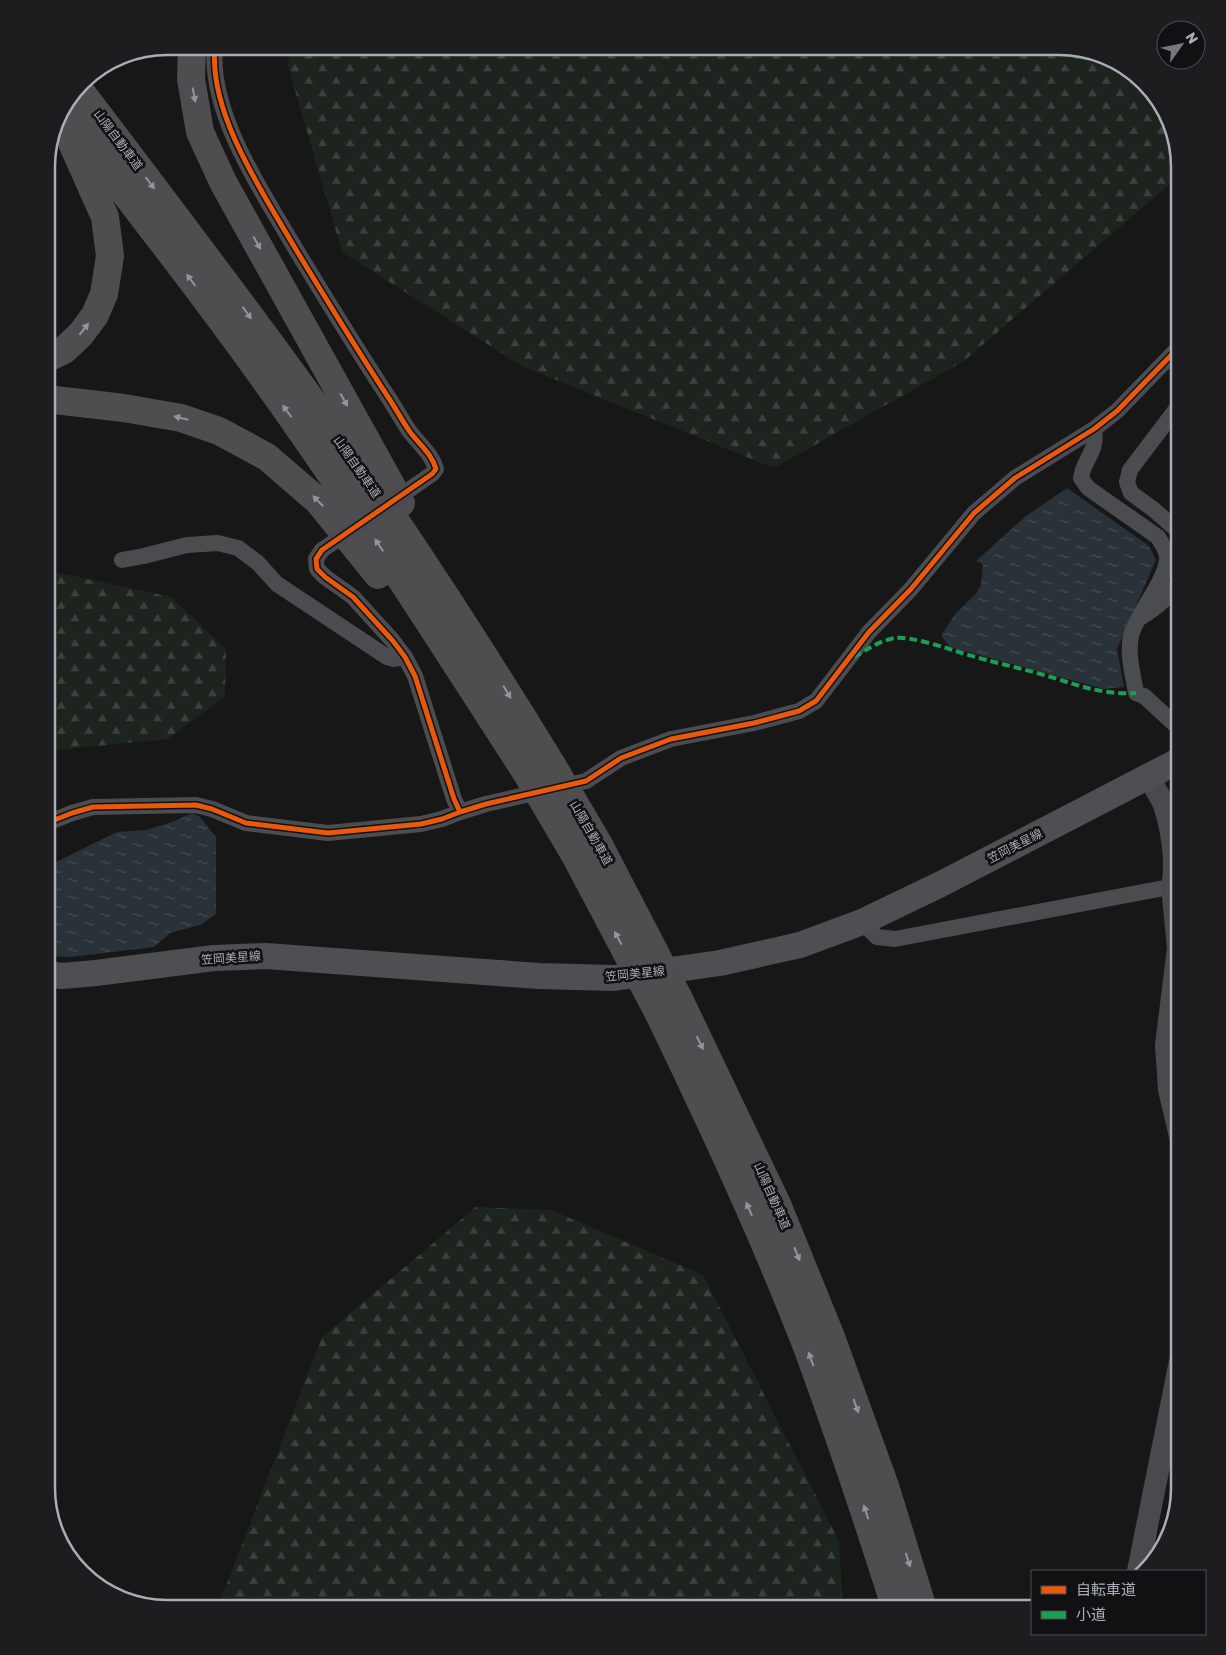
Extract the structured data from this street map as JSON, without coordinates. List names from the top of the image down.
{
  "streets": {
    "highway": ["山陽自動車道"],
    "main road": ["笠岡美星線"]
  },
  "legend": ["自転車道", "小道"],
  "north": "top right"
}
